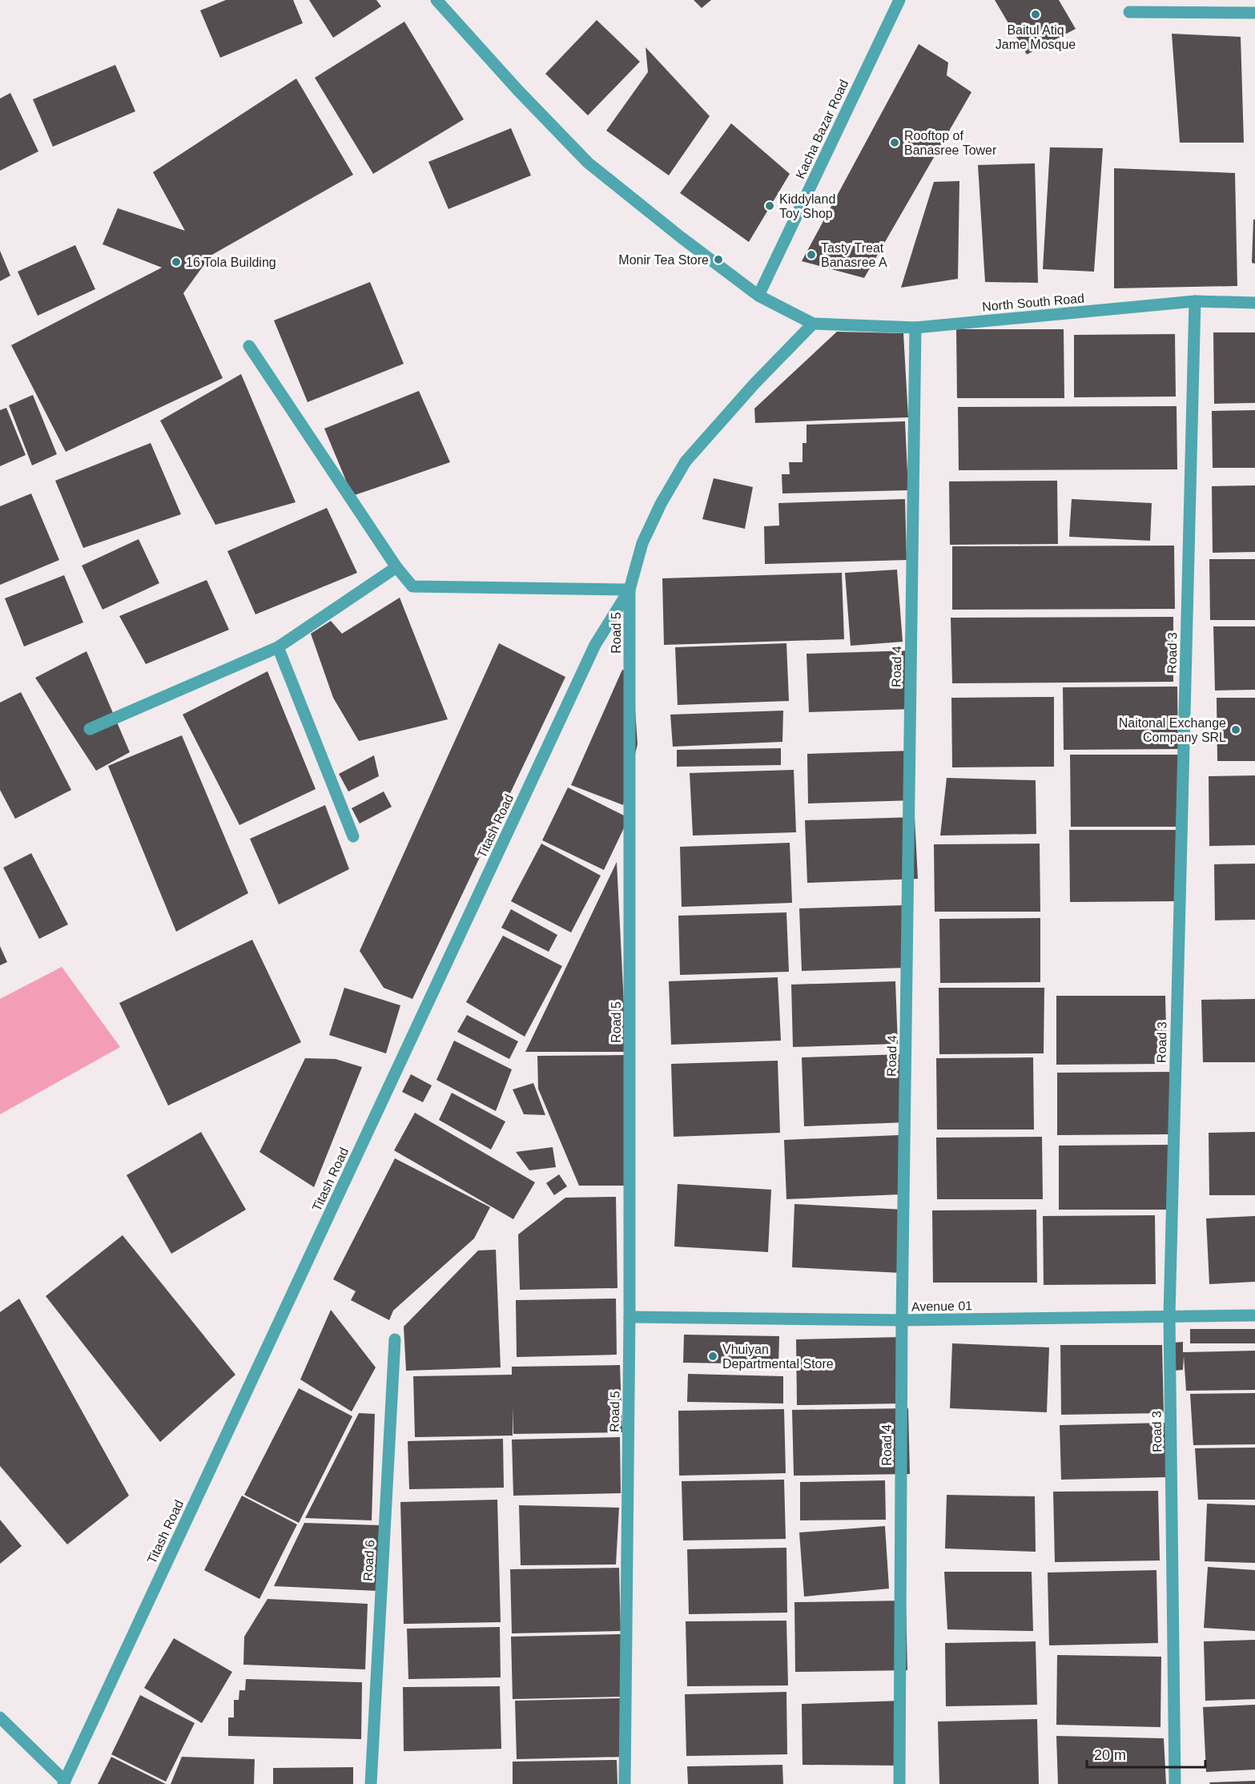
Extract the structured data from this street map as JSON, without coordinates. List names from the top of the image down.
{
  "streets": {
    "street": [
      "Kacha Bazar Road",
      "North South Road",
      "Road 5",
      "Road 3",
      "Road 4",
      "Titash Road",
      "Avenue 01",
      "Road 6"
    ]
  },
  "crossings": [
    ["North South Road", "Road 5"],
    ["North South Road", "Road 3"],
    ["North South Road", "Road 4"],
    ["Road 5", "Titash Road"],
    ["Road 5", "Avenue 01"],
    ["Road 3", "Avenue 01"],
    ["Road 4", "Avenue 01"]
  ],
  "places": [
    "Baitul Atiq Jame Mosque",
    "Rooftop of Banasree Tower",
    "Kiddyland Toy Shop",
    "Tasty Treat Banasree A",
    "Monir Tea Store",
    "16 Tola Building",
    "Naitonal Exchange Company SRL",
    "Vhuiyan Departmental Store"
  ],
  "scale_bar": "20 m"
}
